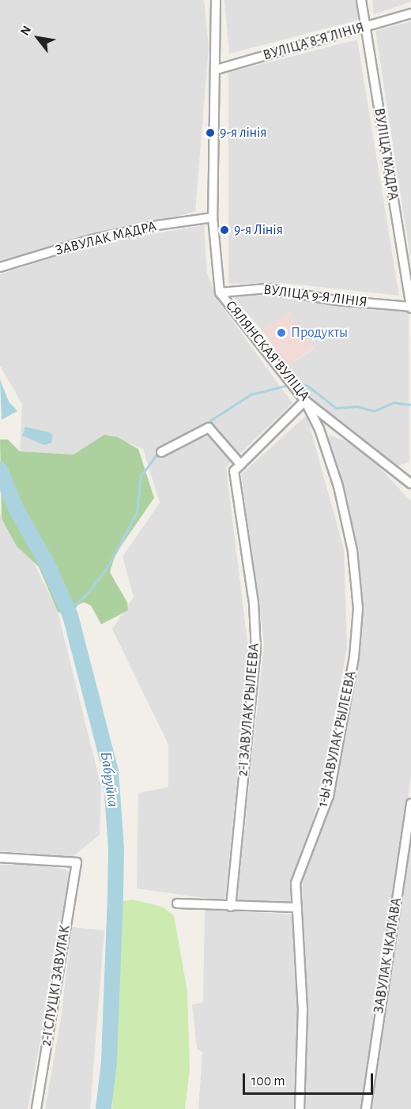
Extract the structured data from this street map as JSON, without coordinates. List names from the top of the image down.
{
  "streets": {
    "street": [
      "ВУЛІЦА 8-Я ЛІНІЯ",
      "ВУЛІЦА МАДРА",
      "ЗАВУЛАК МАДРА",
      "ВУЛІЦА 9-Я ЛІНІЯ",
      "СЯЛЯНСКАЯ ВУЛІЦА",
      "2-І ЗАВУЛАК РЫЛЕЕВА",
      "1-Ы ЗАВУЛАК РЫЛЕЕВА",
      "ЗАВУЛАК ЧКАЛАВА",
      "2-І СЛУЦКІ ЗАВУЛАК"
    ]
  },
  "crossings": [
    ["ВУЛІЦА 8-Я ЛІНІЯ", "ВУЛІЦА МАДРА"],
    ["ВУЛІЦА 8-Я ЛІНІЯ", "СЯЛЯНСКАЯ ВУЛІЦА"],
    ["ВУЛІЦА МАДРА", "ВУЛІЦА 9-Я ЛІНІЯ"],
    ["ЗАВУЛАК МАДРА", "СЯЛЯНСКАЯ ВУЛІЦА"],
    ["ВУЛІЦА 9-Я ЛІНІЯ", "СЯЛЯНСКАЯ ВУЛІЦА"],
    ["СЯЛЯНСКАЯ ВУЛІЦА", "1-Ы ЗАВУЛАК РЫЛЕЕВА"]
  ],
  "water": ["Бабруйка"],
  "places": ["9-я лінія", "9-я Лінія", "Продукты"],
  "scale_bar": "100 m",
  "north": "top left"
}
